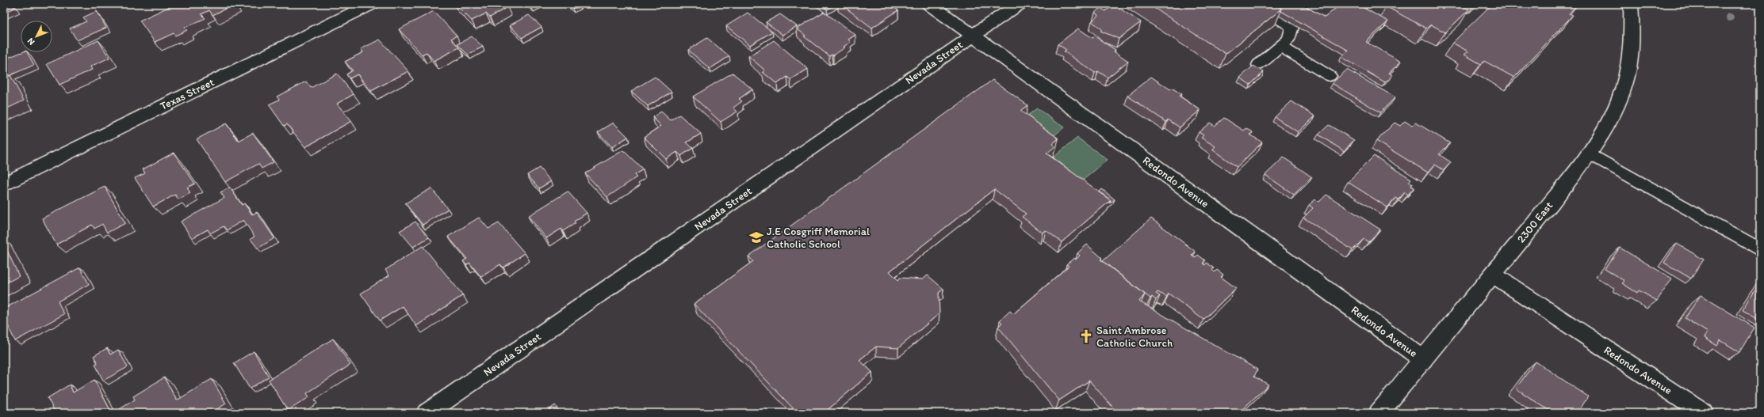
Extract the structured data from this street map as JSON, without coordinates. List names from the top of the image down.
{
  "streets": {
    "street": [
      "Nevada Street",
      "Texas Street",
      "Redondo Avenue",
      "2300 East"
    ]
  },
  "crossings": [
    ["Nevada Street", "Redondo Avenue"],
    ["Redondo Avenue", "2300 East"]
  ],
  "places": {
    "school or university": ["J.E Cosgriff Memorial Catholic School"],
    "church": ["Saint Ambrose Catholic Church"]
  },
  "north": "bottom left"
}
